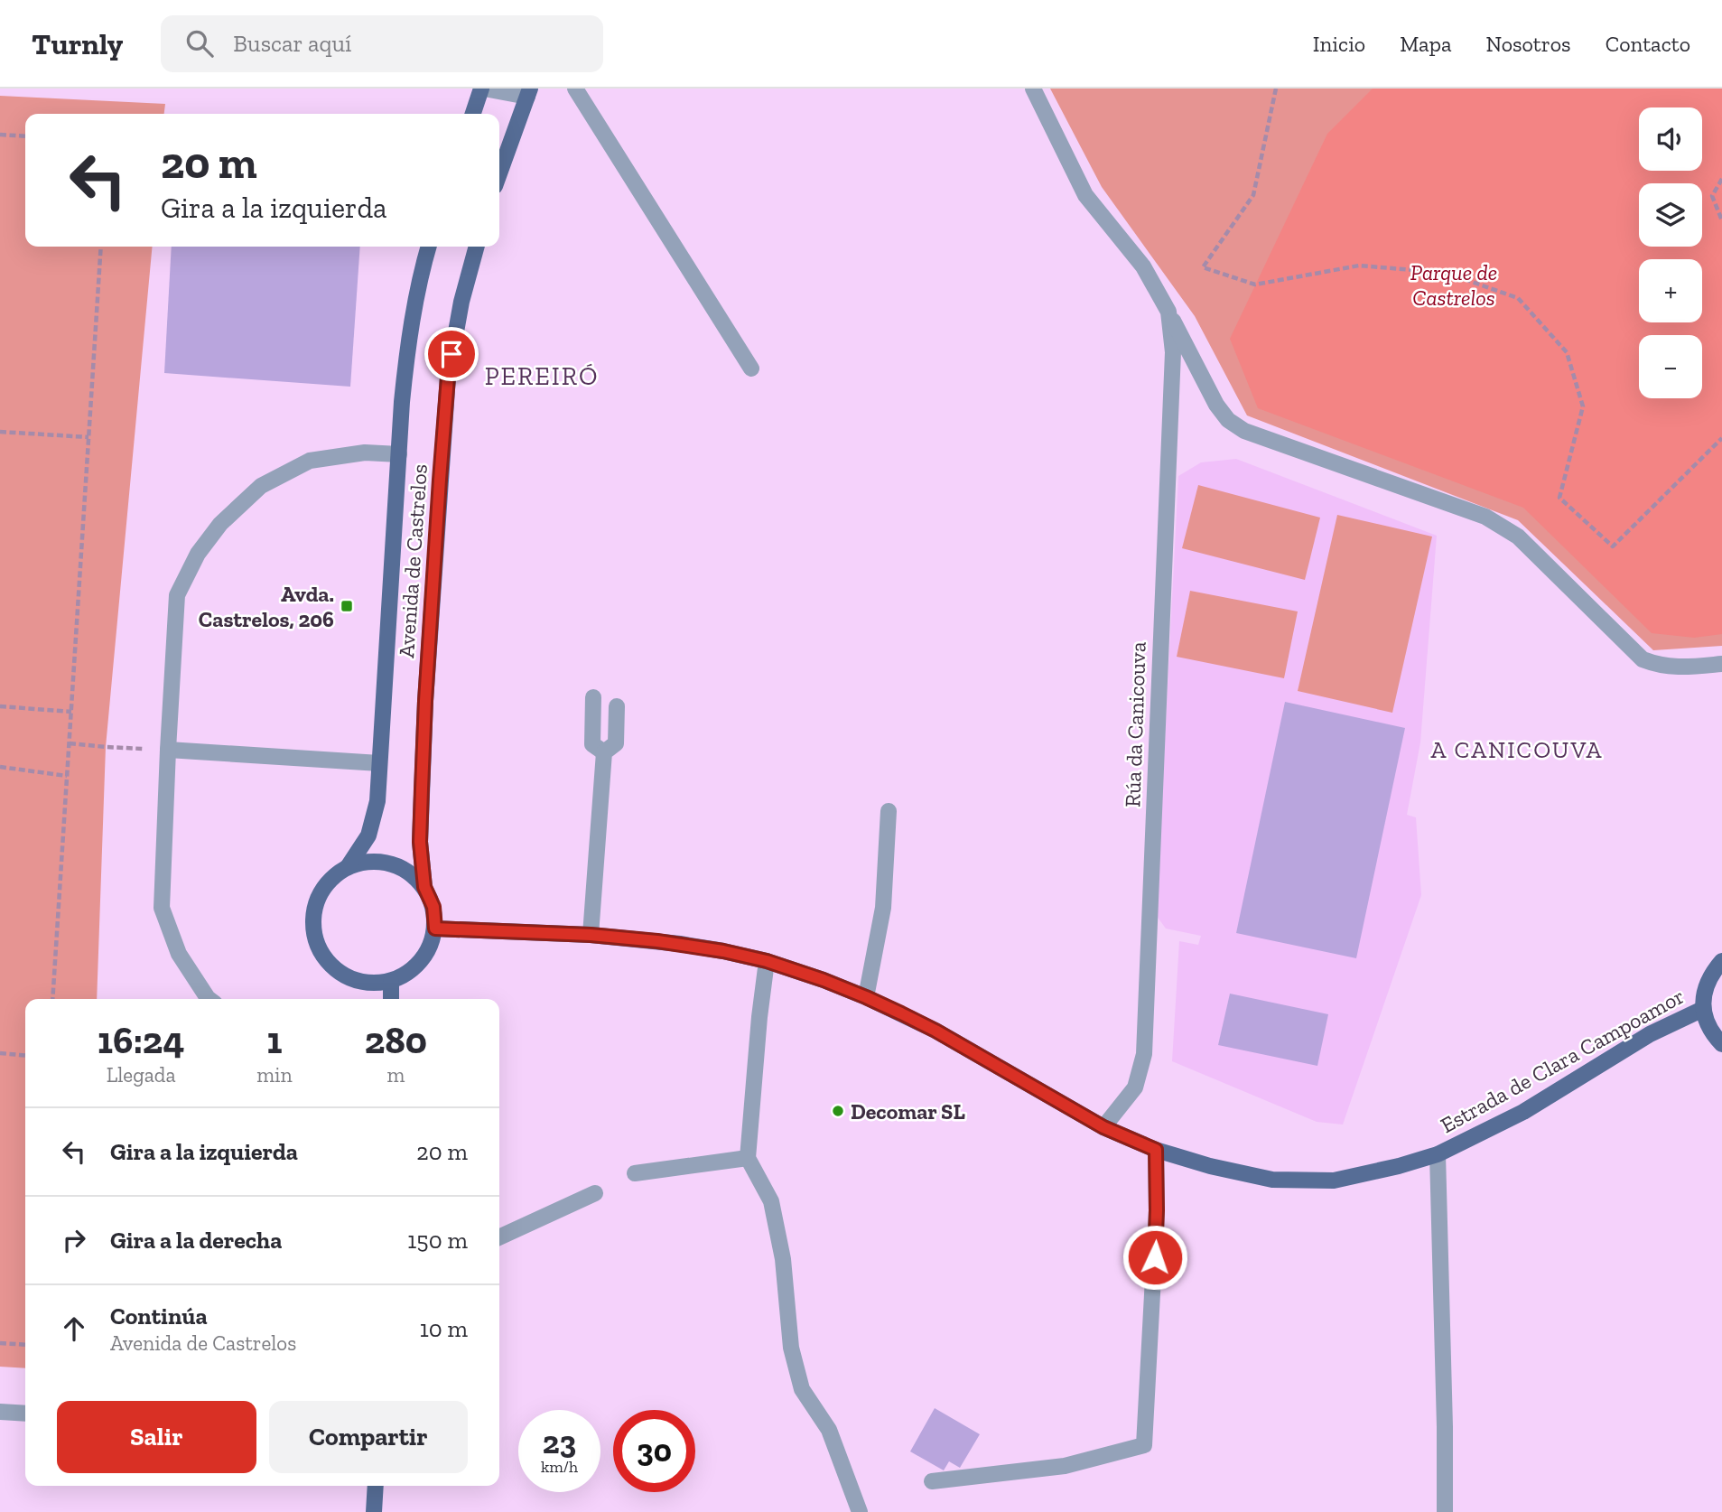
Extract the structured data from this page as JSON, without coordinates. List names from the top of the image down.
{
  "streets": {
    "main road": ["Avenida de Castrelos", "Estrada de Clara Campoamor"],
    "street": ["Rúa da Canicouva"]
  },
  "crossings": [
    ["Avenida de Castrelos", "Estrada de Clara Campoamor"],
    ["Rúa da Canicouva", "Estrada de Clara Campoamor"]
  ],
  "districts": ["PEREIRÓ", "A CANICOUVA"],
  "parks": ["Parque de Castrelos"],
  "places": {
    "transit": ["Avda. Castrelos, 206"],
    "other": ["Decomar SL"]
  },
  "page": {
    "header": "Turnly",
    "search": "Buscar aquí",
    "nav": [
      "Inicio",
      "Mapa",
      "Nosotros",
      "Contacto"
    ],
    "map_buttons": ["+", "−"],
    "turn": ["20 m", "Gira a la izquierda"],
    "eta": [
      "16:24",
      "Llegada",
      "1",
      "min",
      "280",
      "m"
    ],
    "list": [
      {
        "name": "Gira a la izquierda",
        "value": "20 m"
      },
      {
        "name": "Gira a la derecha",
        "value": "150 m"
      },
      {
        "name": "Continúa",
        "note": "Avenida de Castrelos",
        "value": "10 m"
      }
    ],
    "buttons": ["Salir", "Compartir"],
    "speed": "23 km/h",
    "limit": "30"
  }
}
